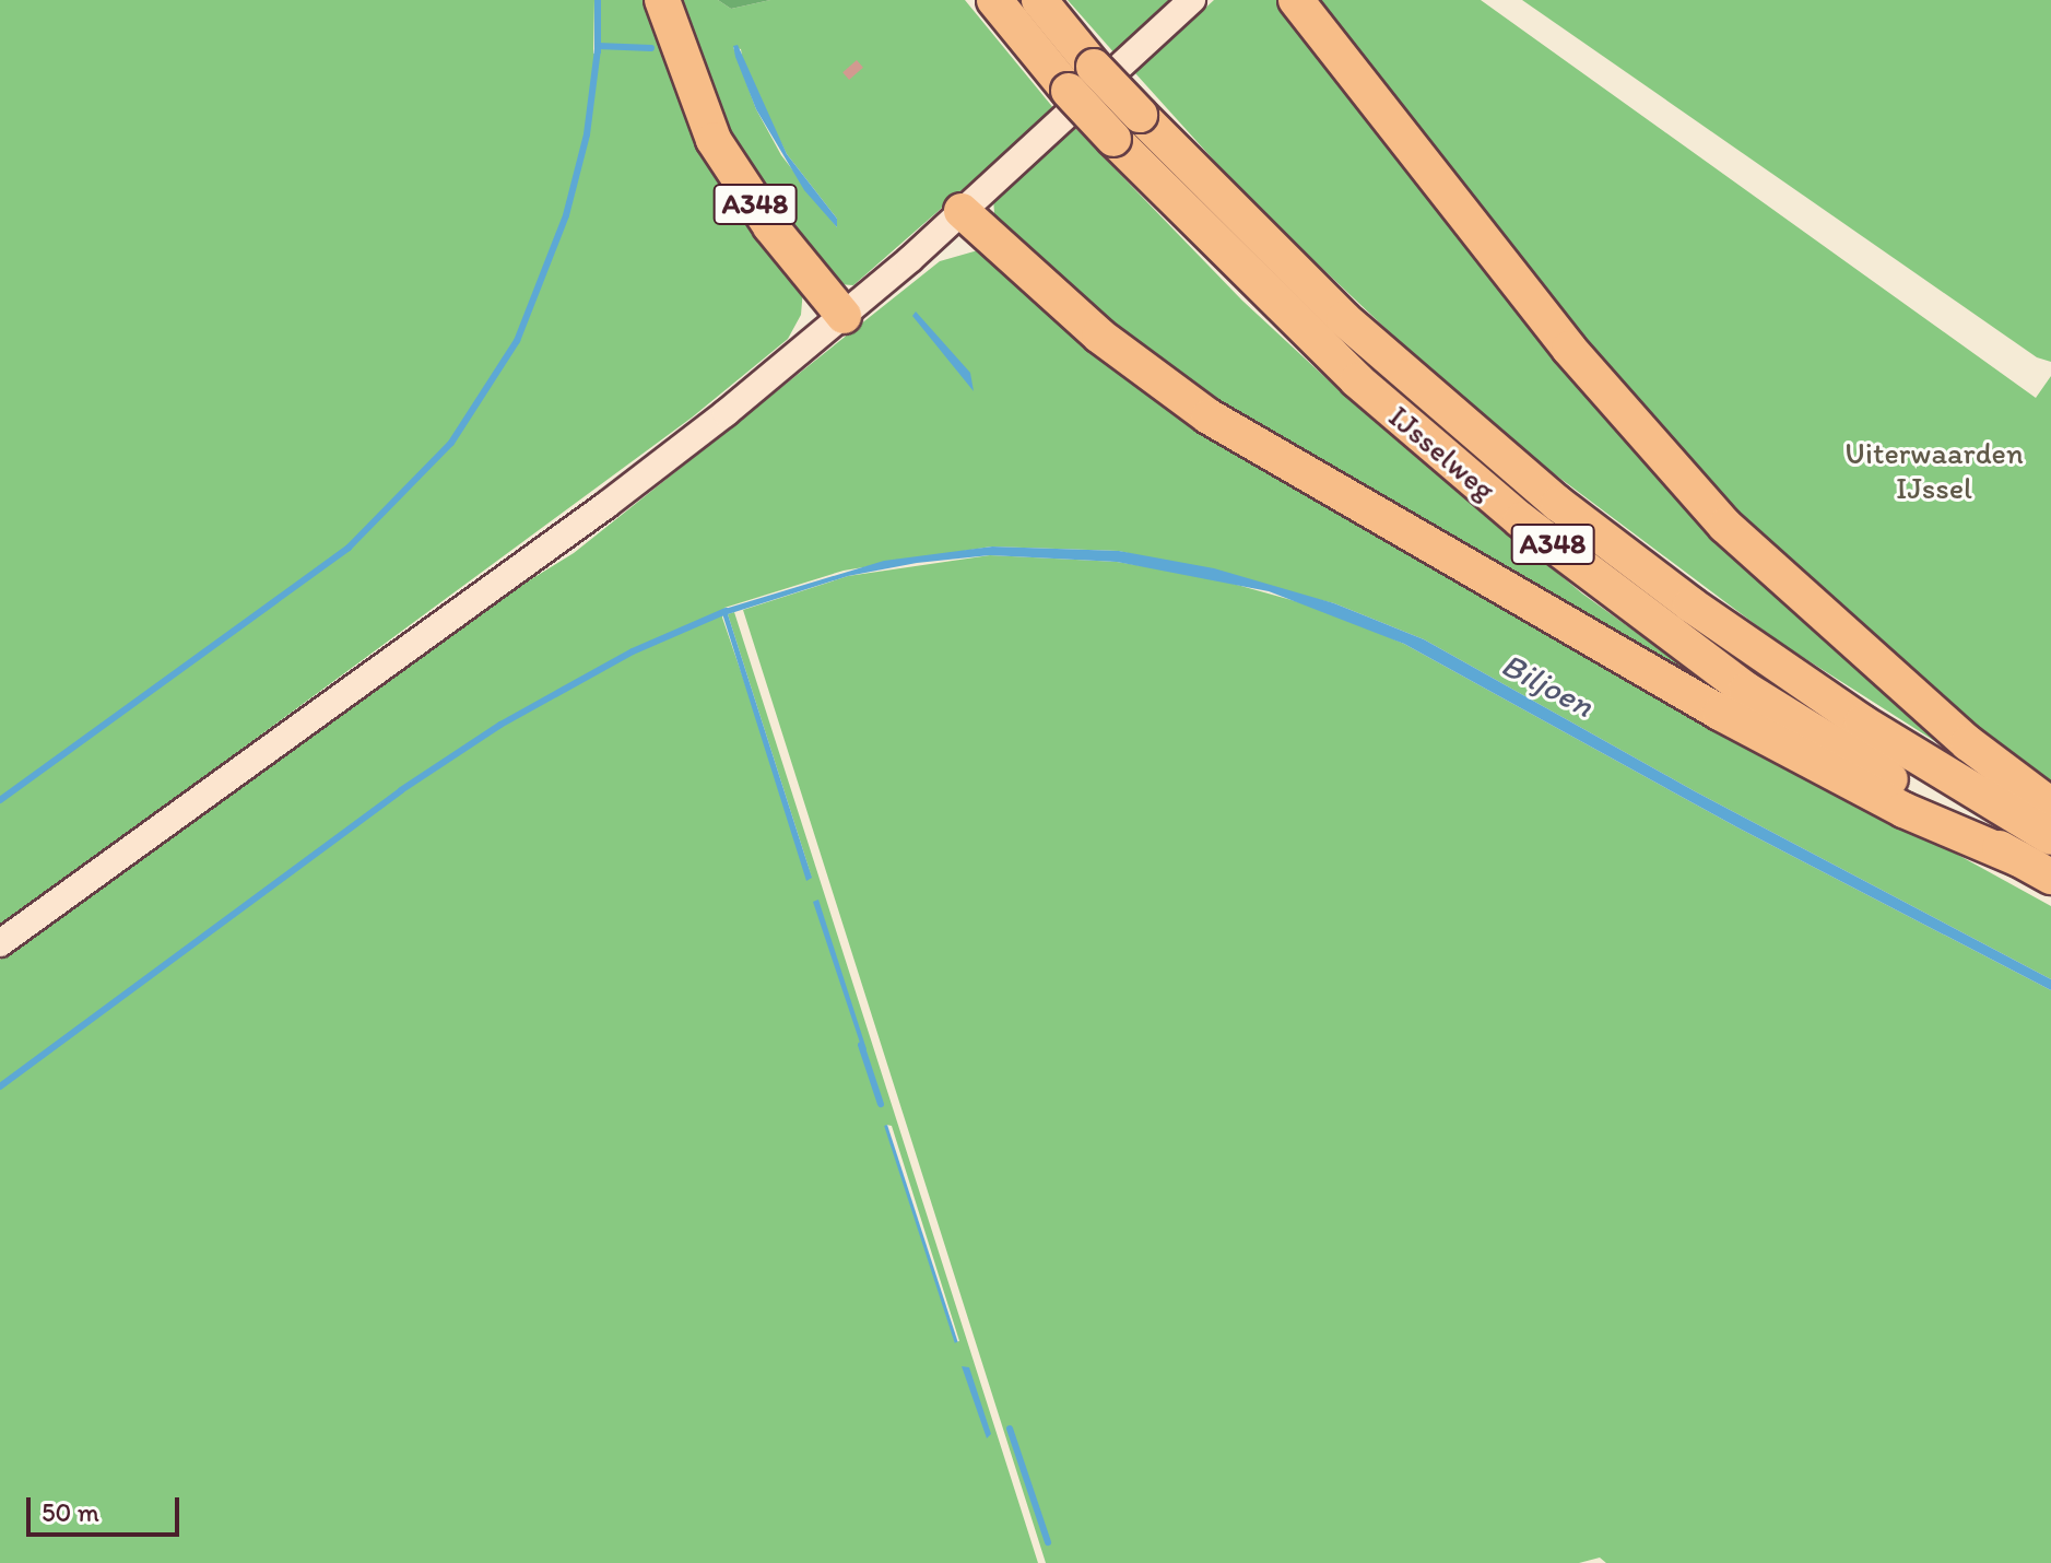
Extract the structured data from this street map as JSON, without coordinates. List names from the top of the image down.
{
  "streets": {
    "highway": ["A348", "IJsselweg"]
  },
  "crossings": [
    ["A348", "IJsselweg"]
  ],
  "water": ["Biljoen"],
  "parks": ["Uiterwaarden IJssel"],
  "scale_bar": "50 m"
}
